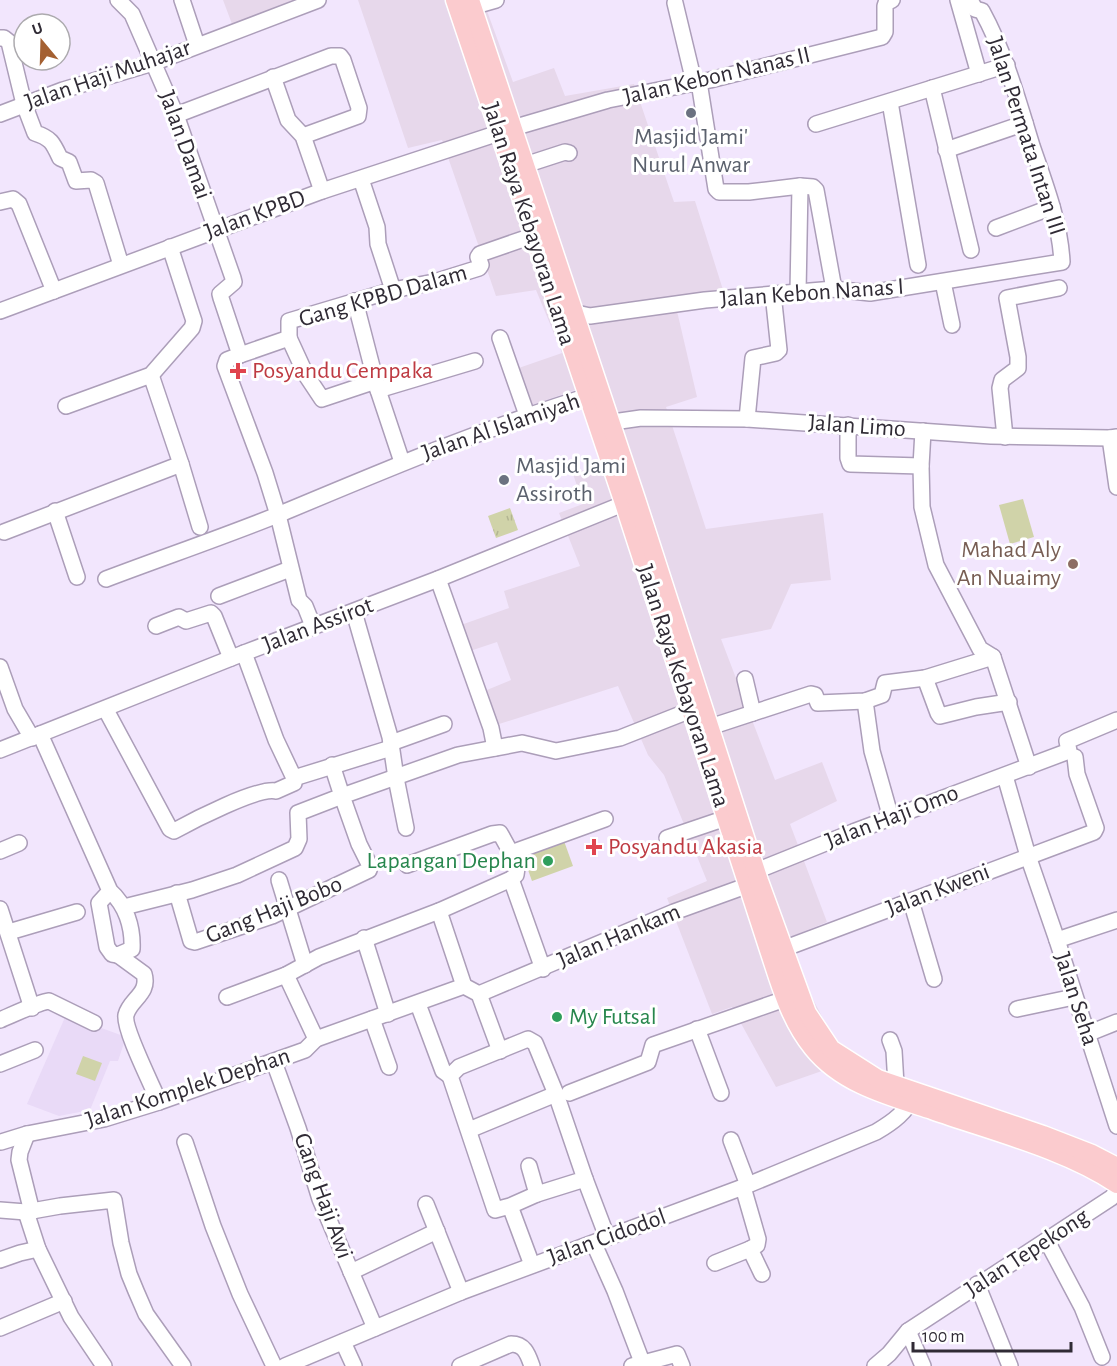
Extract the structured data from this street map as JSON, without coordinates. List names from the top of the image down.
{
  "streets": {
    "main road": ["Jalan Raya Kebayoran Lama"],
    "street": [
      "Jalan Haji Muhajar",
      "Jalan Kebon Nanas II",
      "Jalan Permata Intan III",
      "Jalan Damai",
      "Jalan KPBD",
      "Jalan Kebon Nanas I",
      "Gang KPBD Dalam",
      "Jalan Limo",
      "Jalan Al Islamiyah",
      "Jalan Assirot",
      "Jalan Haji Omo",
      "Jalan Kweni",
      "Gang Haji Bobo",
      "Jalan Hankam",
      "Jalan Seha",
      "Jalan Komplek Dephan",
      "Gang Haji Awi",
      "Jalan Cidodol",
      "Jalan Tepekong"
    ]
  },
  "crossings": [
    ["Jalan Haji Muhajar", "Jalan Damai"],
    ["Jalan Kebon Nanas II", "Jalan KPBD"],
    ["Jalan Kebon Nanas II", "Jalan Raya Kebayoran Lama"],
    ["Jalan Permata Intan III", "Jalan Kebon Nanas I"],
    ["Jalan Damai", "Jalan KPBD"],
    ["Jalan KPBD", "Jalan Raya Kebayoran Lama"],
    ["Jalan Raya Kebayoran Lama", "Jalan Kebon Nanas I"],
    ["Jalan Raya Kebayoran Lama", "Gang KPBD Dalam"],
    ["Jalan Raya Kebayoran Lama", "Jalan Limo"],
    ["Jalan Raya Kebayoran Lama", "Jalan Al Islamiyah"],
    ["Jalan Raya Kebayoran Lama", "Jalan Assirot"],
    ["Jalan Raya Kebayoran Lama", "Jalan Haji Omo"],
    ["Jalan Raya Kebayoran Lama", "Jalan Kweni"],
    ["Jalan Raya Kebayoran Lama", "Jalan Hankam"],
    ["Jalan Raya Kebayoran Lama", "Jalan Cidodol"],
    ["Gang KPBD Dalam", "Jalan Al Islamiyah"],
    ["Jalan Haji Omo", "Jalan Hankam"],
    ["Jalan Kweni", "Jalan Seha"],
    ["Jalan Komplek Dephan", "Gang Haji Awi"],
    ["Gang Haji Awi", "Jalan Cidodol"]
  ],
  "places": {
    "other": [
      "Masjid Jami' Nurul Anwar",
      "Masjid Jami Assiroth",
      "Mahad Aly An Nuaimy",
      "Lapangan Dephan",
      "My Futsal"
    ],
    "health": ["Posyandu Cempaka", "Posyandu Akasia"]
  },
  "scale_bar": "100 m",
  "north": "top"
}
